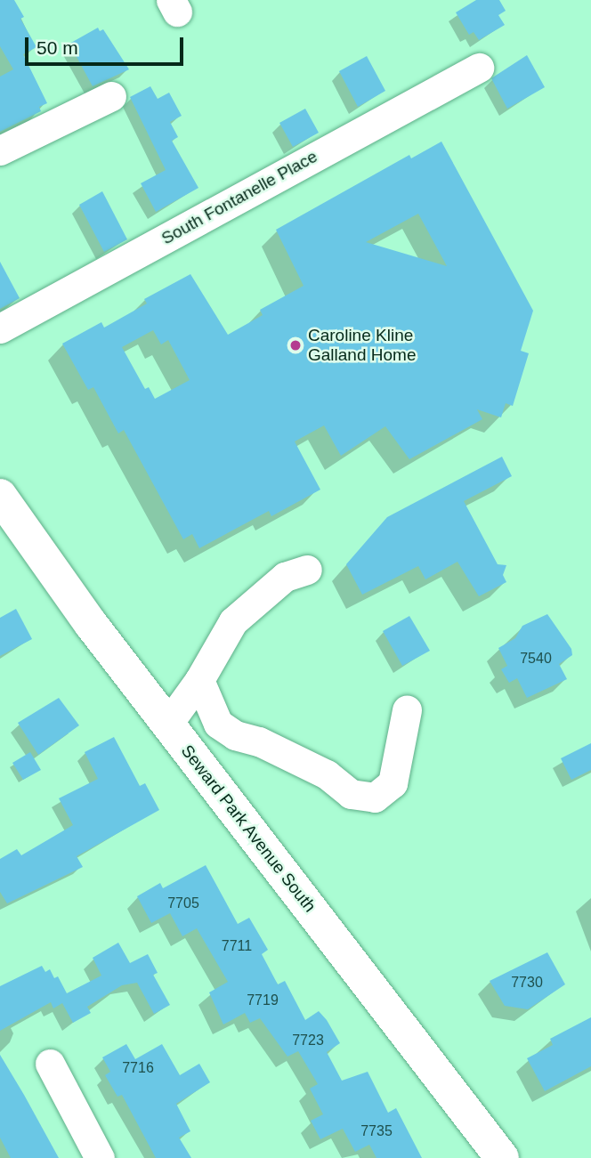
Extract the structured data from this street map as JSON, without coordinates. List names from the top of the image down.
{
  "streets": {
    "main road": ["Seward Park Avenue South"],
    "street": ["South Fontanelle Place"]
  },
  "places": ["Caroline Kline Galland Home"],
  "house_numbers": [
    "7540",
    "7705",
    "7711",
    "7730",
    "7719",
    "7723",
    "7716",
    "7735"
  ],
  "scale_bar": "50 m"
}
